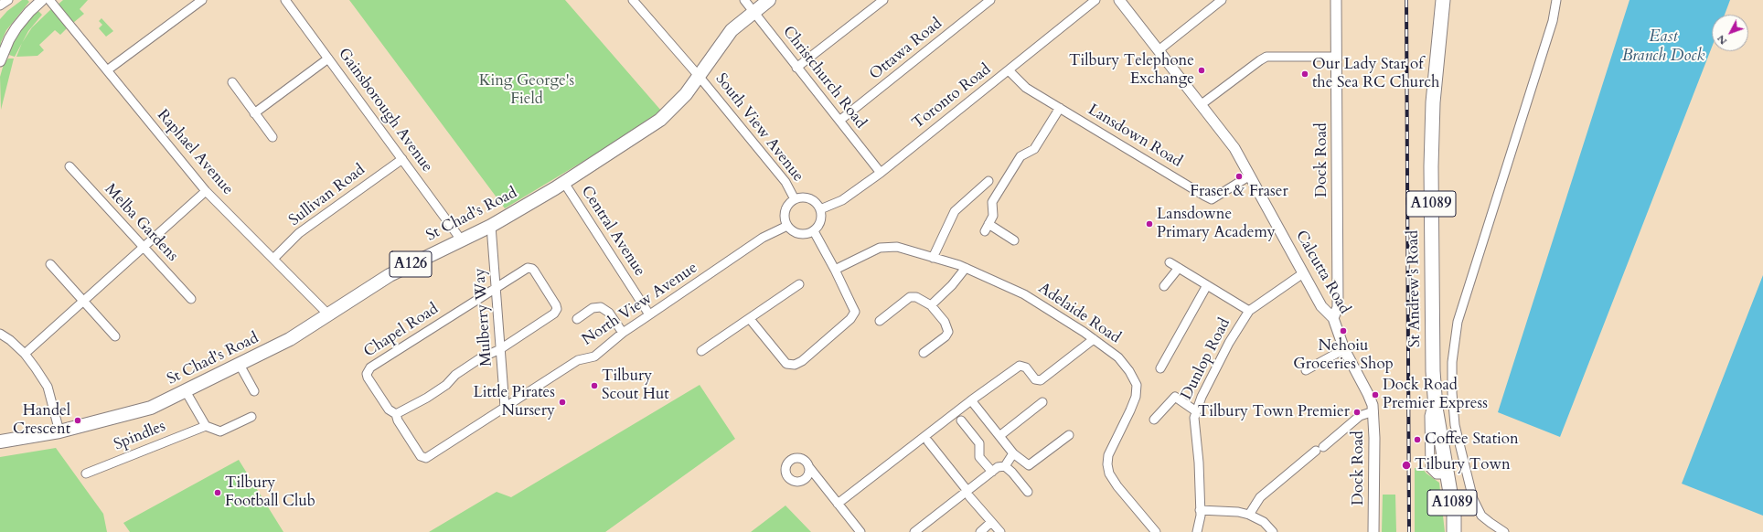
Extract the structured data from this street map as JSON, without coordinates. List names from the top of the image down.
{
  "streets": {
    "highway": ["A1089", "St Andrew's Road"],
    "main road": ["St Chad's Road", "A126"],
    "street": [
      "Ottawa Road",
      "Christchurch Road",
      "Toronto Road",
      "Gainsborough Avenue",
      "South View Avenue",
      "Lansdown Road",
      "Raphael Avenue",
      "Dock Road",
      "Sullivan Road",
      "Melba Gardens",
      "Central Avenue",
      "Calcutta Road",
      "North View Avenue",
      "Adelaide Road",
      "Mulberry Way",
      "Chapel Road",
      "Dunlop Road",
      "Spindles"
    ]
  },
  "crossings": [
    ["Ottawa Road", "Christchurch Road"],
    ["Christchurch Road", "Toronto Road"],
    ["Christchurch Road", "St Chad's Road"],
    ["Toronto Road", "South View Avenue"],
    ["Toronto Road", "Lansdown Road"],
    ["Toronto Road", "North View Avenue"],
    ["Gainsborough Avenue", "Sullivan Road"],
    ["Gainsborough Avenue", "St Chad's Road"],
    ["South View Avenue", "St Chad's Road"],
    ["South View Avenue", "North View Avenue"],
    ["Lansdown Road", "Calcutta Road"],
    ["Raphael Avenue", "Sullivan Road"],
    ["Raphael Avenue", "St Chad's Road"],
    ["Dock Road", "Calcutta Road"],
    ["St Chad's Road", "Central Avenue"],
    ["St Chad's Road", "Mulberry Way"],
    ["Central Avenue", "North View Avenue"],
    ["Calcutta Road", "Dunlop Road"],
    ["North View Avenue", "Mulberry Way"],
    ["North View Avenue", "Chapel Road"],
    ["Mulberry Way", "Chapel Road"]
  ],
  "water": ["East Branch Dock"],
  "parks": ["King George's Field"],
  "places": [
    "Tilbury Telephone Exchange",
    "Our Lady Star of the Sea RC Church",
    "Fraser & Fraser",
    "Lansdowne Primary Academy",
    "Nehoiu Groceries Shop",
    "Tilbury Scout Hut",
    "Dock Road Premier Express",
    "Little Pirates Nursery",
    "Tilbury Town Premier",
    "Handel Crescent",
    "Coffee Station",
    "Tilbury Town",
    "Tilbury Football Club"
  ],
  "north": "bottom left"
}
